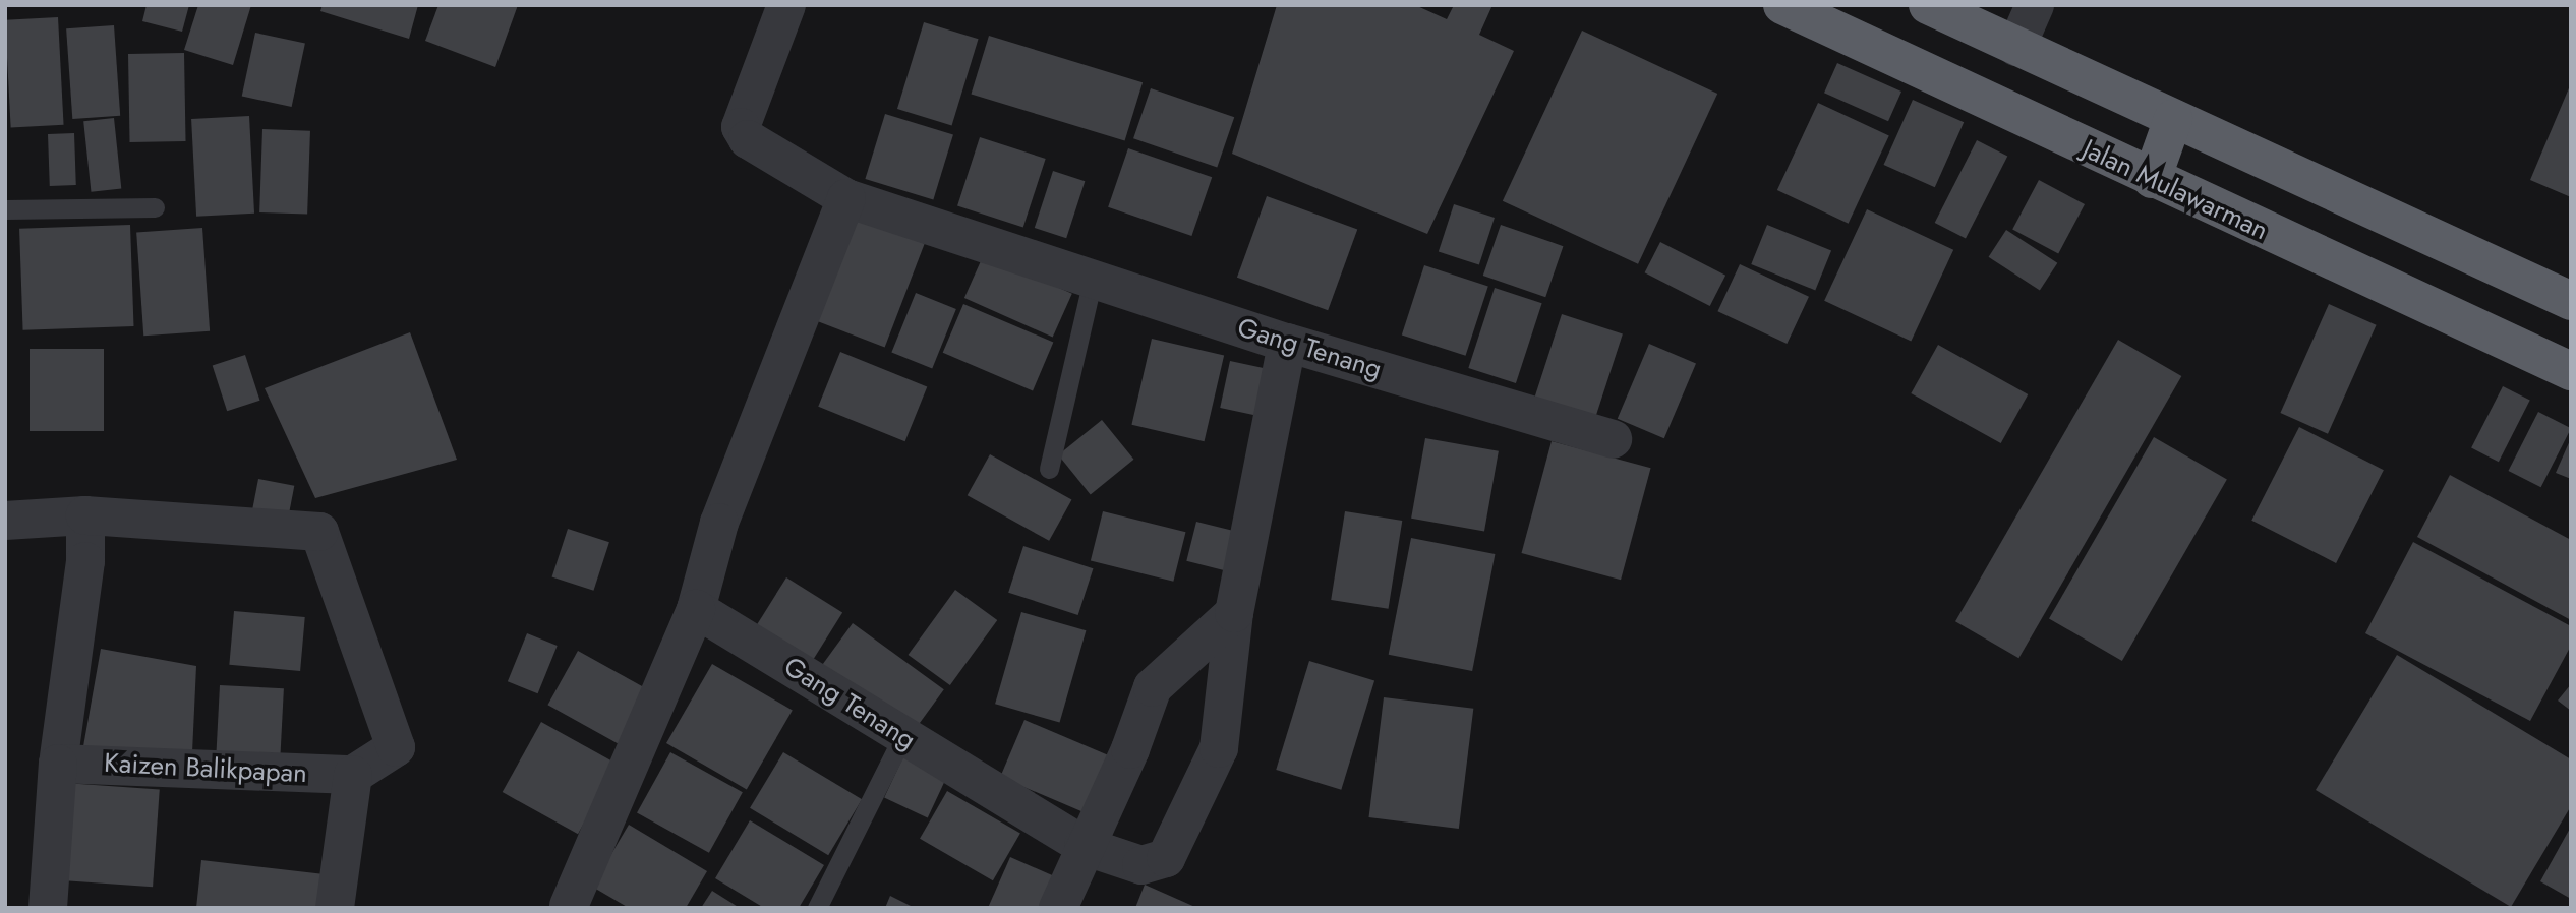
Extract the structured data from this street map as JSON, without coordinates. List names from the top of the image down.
{
  "streets": {
    "highway": ["Jalan Mulawarman"],
    "street": ["Gang Tenang", "Kaizen Balikpapan"]
  }
}
